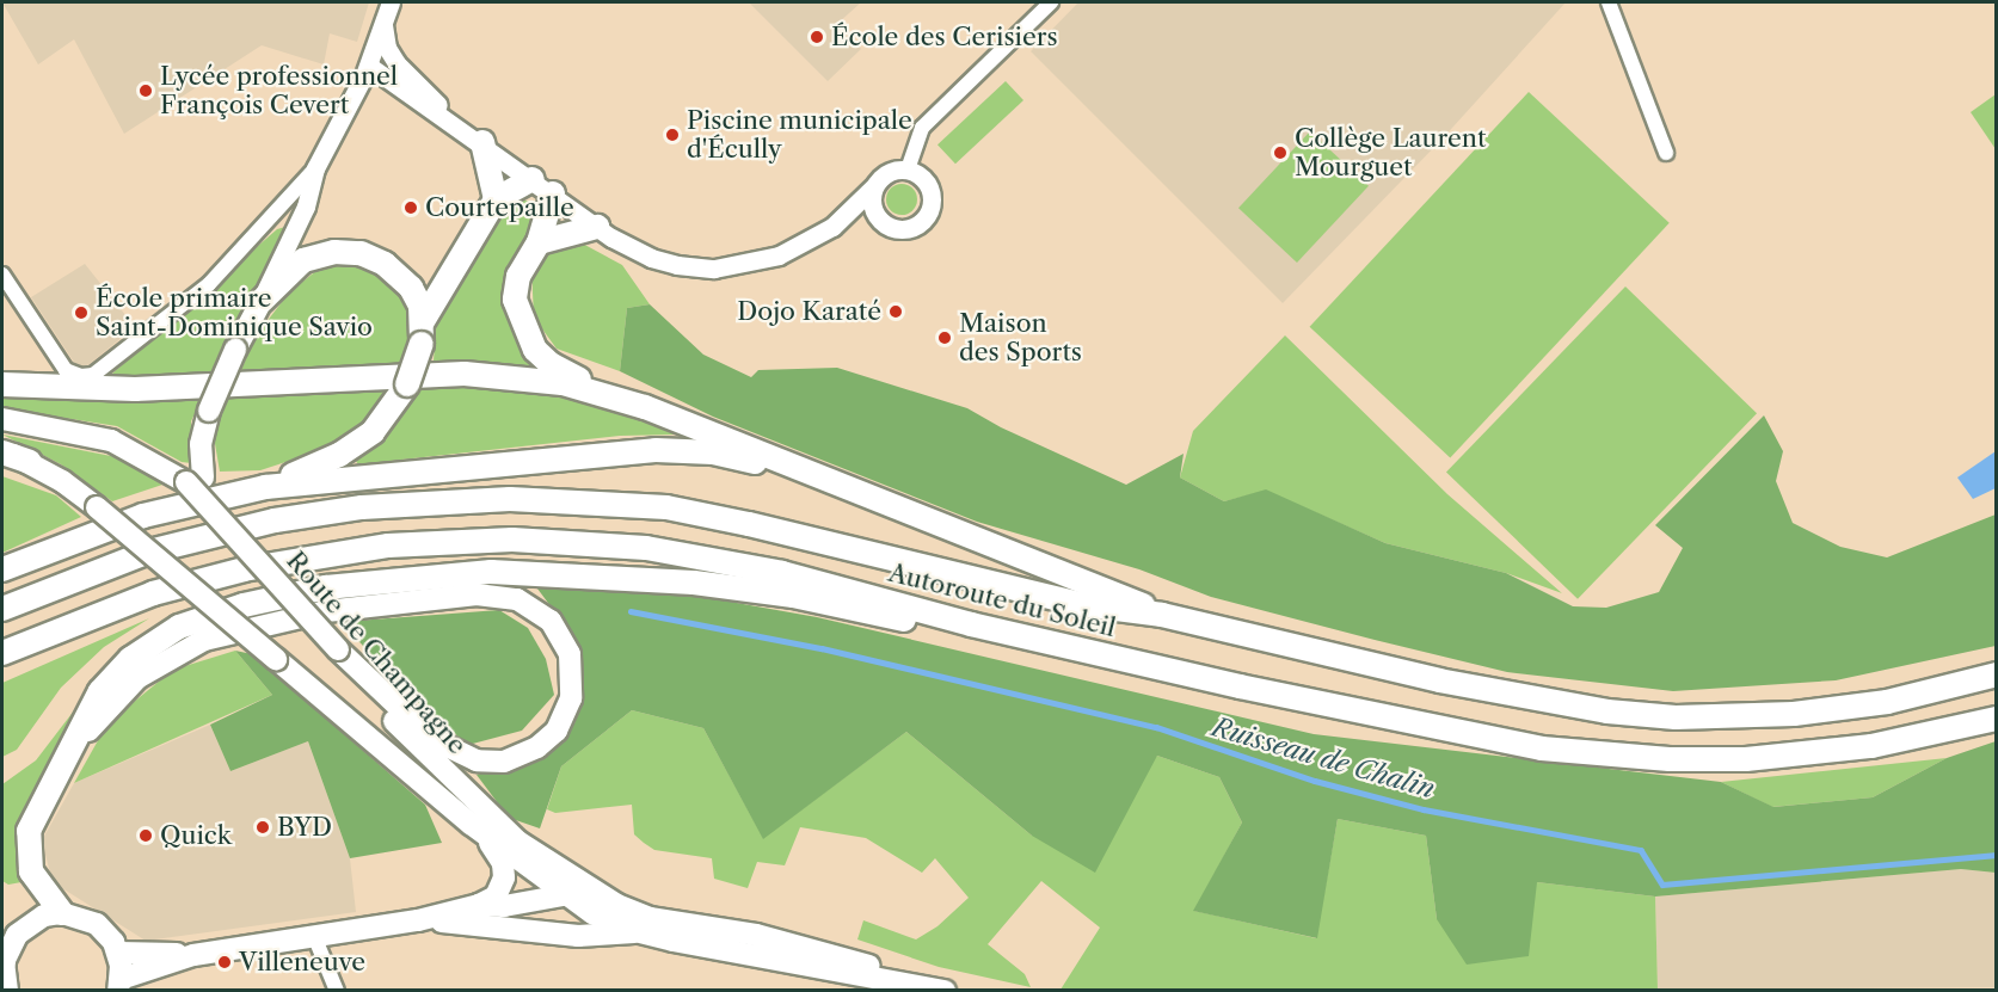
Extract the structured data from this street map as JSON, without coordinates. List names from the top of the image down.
{
  "streets": {
    "highway": ["Autoroute du Soleil"],
    "main road": ["Route de Champagne"]
  },
  "water": ["Ruisseau de Chalin"],
  "places": [
    "École des Cerisiers",
    "Lycée professionnel François Cevert",
    "Piscine municipale d'Écully",
    "Collège Laurent Mourguet",
    "Courtepaille",
    "Dojo Karaté",
    "École primaire Saint-Dominique Savio",
    "Maison des Sports",
    "BYD",
    "Quick",
    "Villeneuve"
  ]
}
